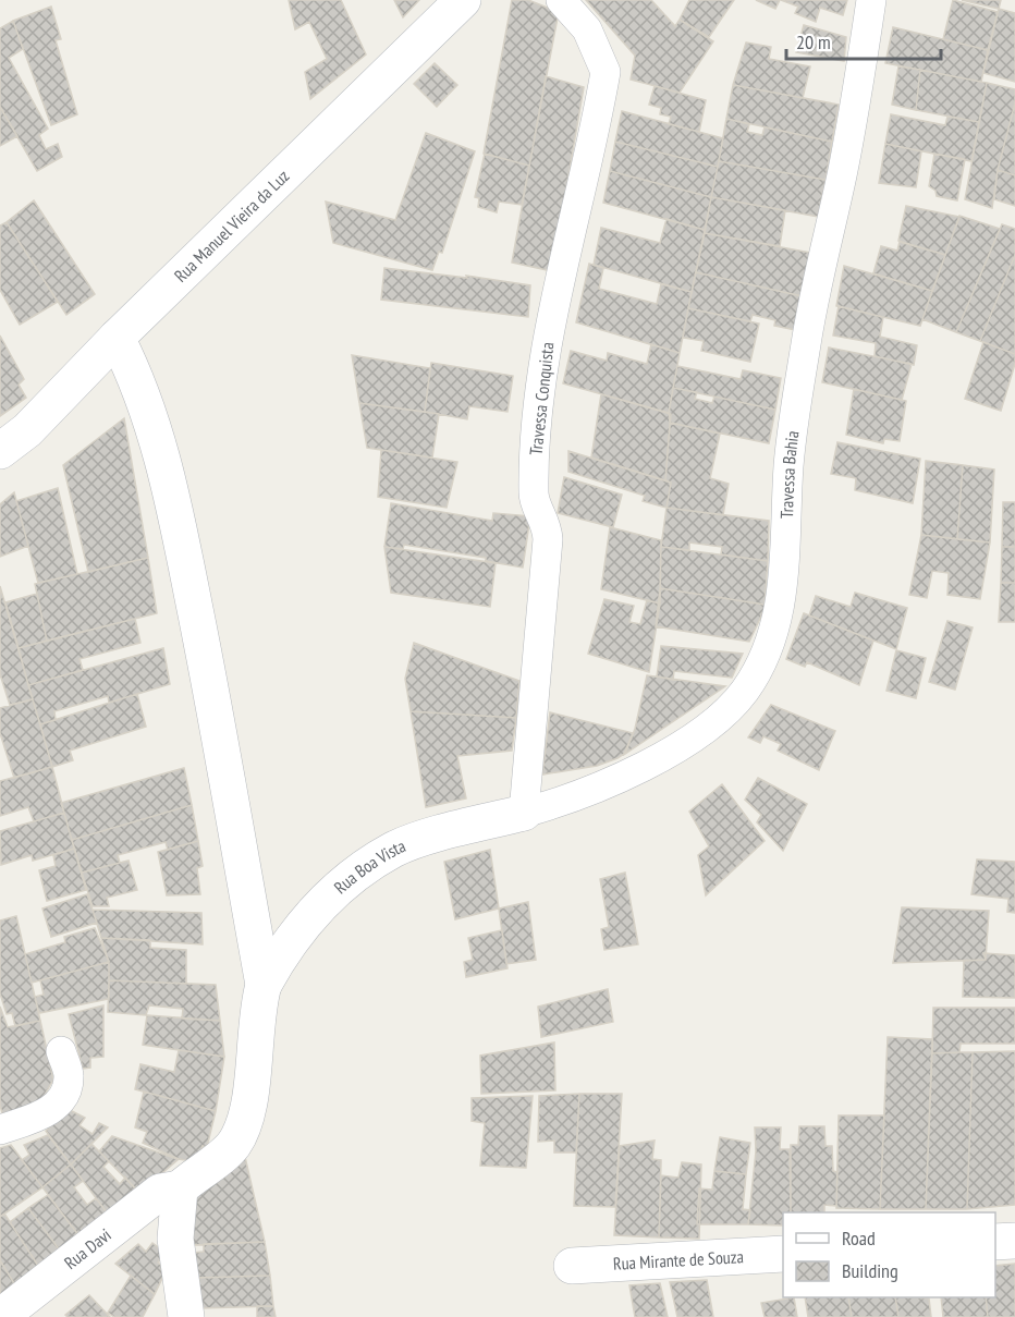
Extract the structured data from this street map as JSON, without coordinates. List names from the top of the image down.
{
  "streets": {
    "street": [
      "Rua Manuel Vieira da Luz",
      "Rua Boa Vista",
      "Rua Davi",
      "Rua Mirante de Souza"
    ],
    "lane": ["Travessa Conquista", "Travessa Bahia"]
  },
  "crossings": [
    ["Travessa Conquista", "Travessa Bahia"],
    ["Travessa Conquista", "Rua Boa Vista"],
    ["Travessa Bahia", "Rua Boa Vista"],
    ["Rua Boa Vista", "Rua Davi"]
  ],
  "legend": ["Road", "Building"],
  "scale_bar": "20 m"
}
